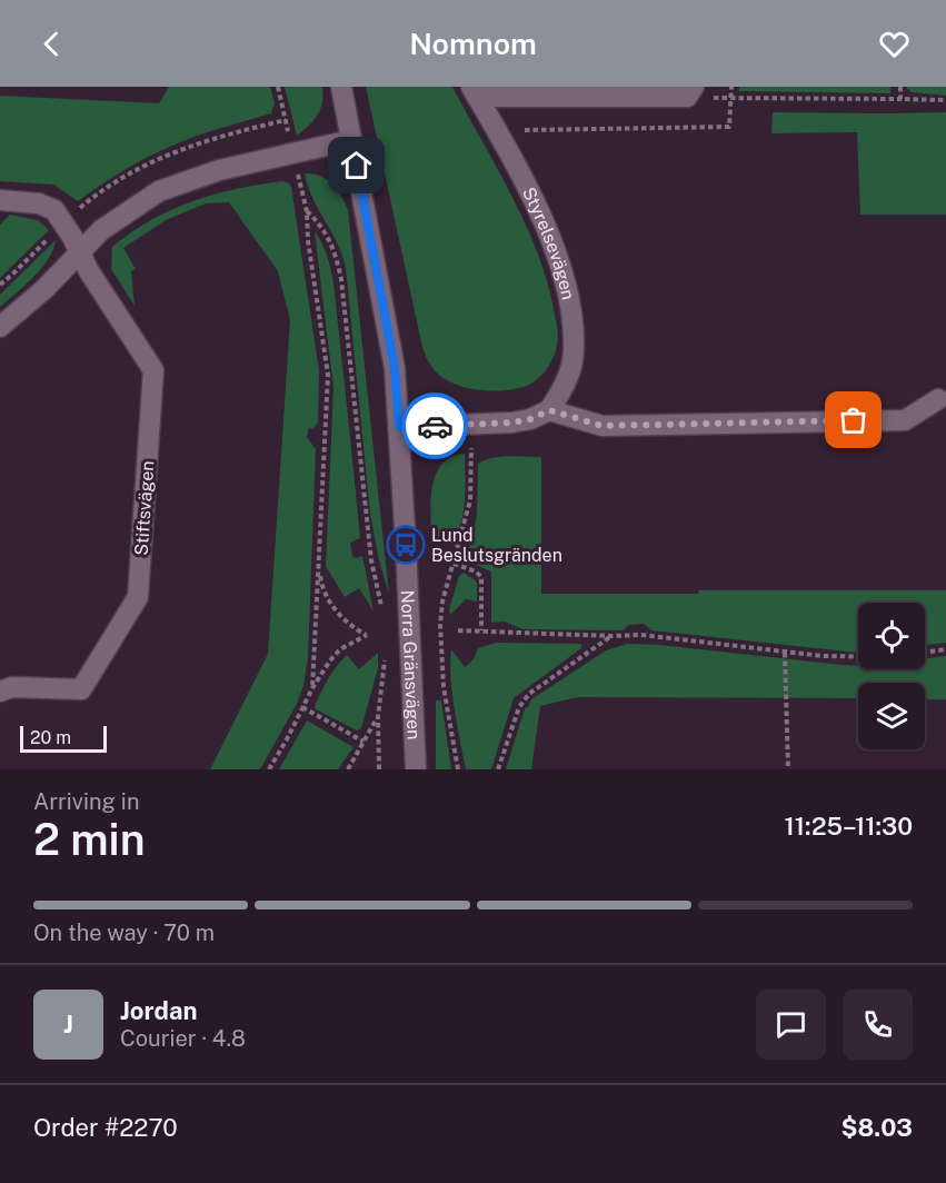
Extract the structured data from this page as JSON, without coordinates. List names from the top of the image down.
{
  "streets": {
    "street": ["Styrelsevägen", "Stiftsvägen", "Norra Gränsvägen"]
  },
  "places": {
    "bus stop": ["Lund Beslutsgränden"]
  },
  "scale_bar": "20 m",
  "page": {
    "header": "Nomnom",
    "scale": "20 m",
    "heading": ["2 min", "Arriving in", "11:25–11:30"],
    "panel": [
      "Jordan",
      "Courier · 4.8",
      "Order #2270",
      "$8.03"
    ],
    "bar": "On the way · 70 m",
    "round": "J"
  }
}
